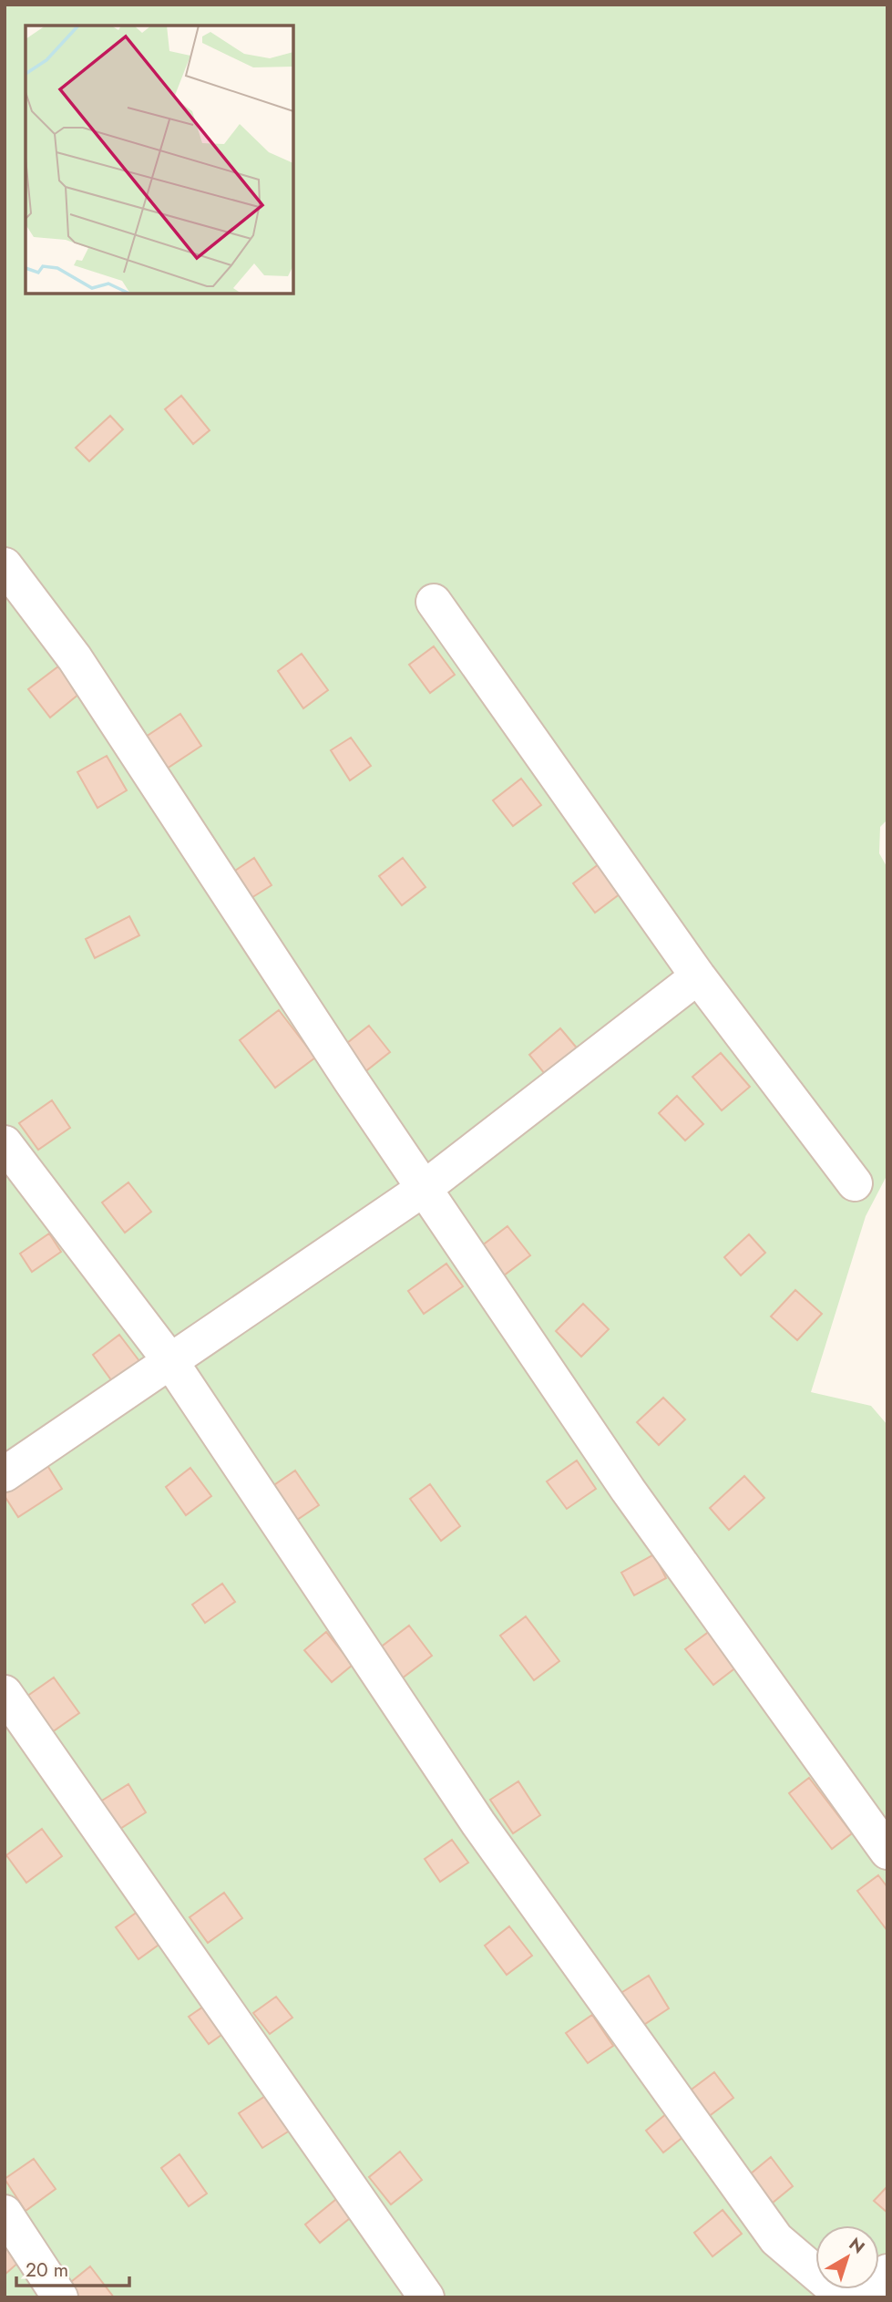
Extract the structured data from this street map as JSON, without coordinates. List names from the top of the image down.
{
  "scale_bar": "20 m",
  "north": "top right"
}
